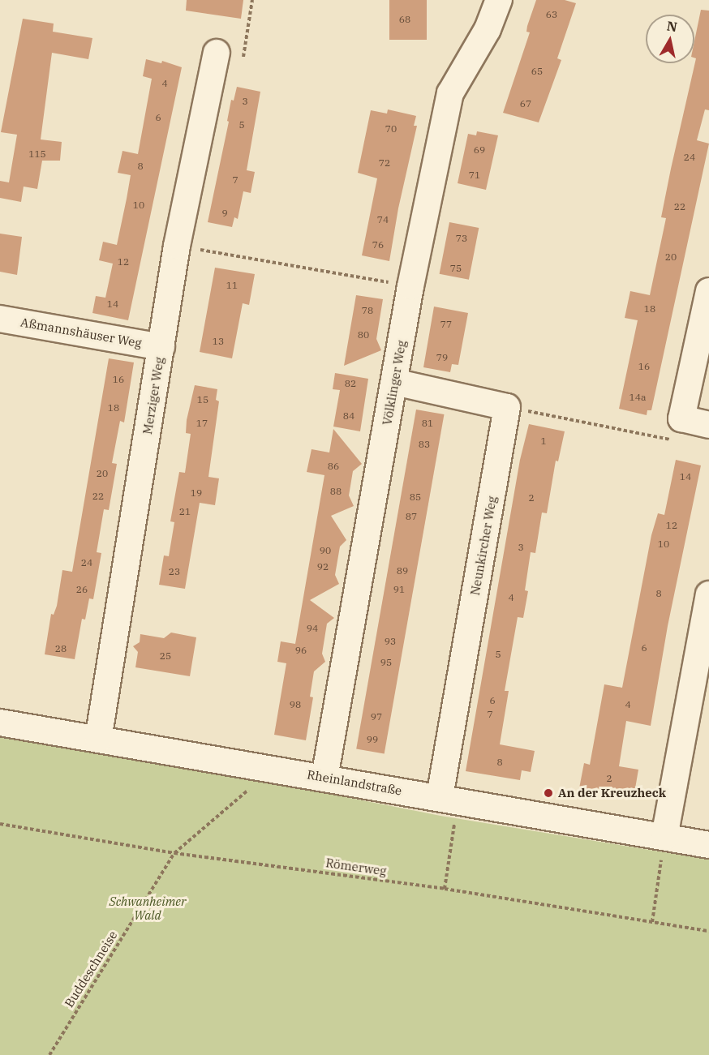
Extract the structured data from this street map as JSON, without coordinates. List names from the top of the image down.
{
  "streets": {
    "street": [
      "Aßmannshäuser Weg",
      "Völklinger Weg",
      "Merziger Weg",
      "Neunkircher Weg",
      "Rheinlandstraße"
    ],
    "path": ["Römerweg", "Buddeschneise"]
  },
  "crossings": [
    ["Aßmannshäuser Weg", "Merziger Weg"],
    ["Völklinger Weg", "Rheinlandstraße"],
    ["Merziger Weg", "Rheinlandstraße"],
    ["Neunkircher Weg", "Rheinlandstraße"],
    ["Rheinlandstraße", "Buddeschneise"],
    ["Römerweg", "Buddeschneise"]
  ],
  "parks": ["Schwanheimer Wald"],
  "places": ["An der Kreuzheck"],
  "house_numbers": [
    "63",
    "68",
    "65",
    "4",
    "3",
    "67",
    "6",
    "5",
    "70",
    "69",
    "115",
    "24",
    "72",
    "8",
    "71",
    "7",
    "10",
    "22",
    "9",
    "74",
    "73",
    "76",
    "20",
    "12",
    "75",
    "11",
    "14",
    "18",
    "78",
    "77",
    "80",
    "13",
    "79",
    "16",
    "16",
    "82",
    "14a",
    "15",
    "18",
    "84",
    "17",
    "81",
    "1",
    "83",
    "86",
    "20",
    "14",
    "88",
    "19",
    "22",
    "85",
    "2",
    "21",
    "87",
    "12",
    "10",
    "3",
    "90",
    "24",
    "92",
    "89",
    "23",
    "26",
    "91",
    "8",
    "4",
    "94",
    "93",
    "6",
    "28",
    "96",
    "5",
    "25",
    "95",
    "6",
    "98",
    "4",
    "7",
    "97",
    "99",
    "8",
    "2"
  ],
  "north": "top"
}
